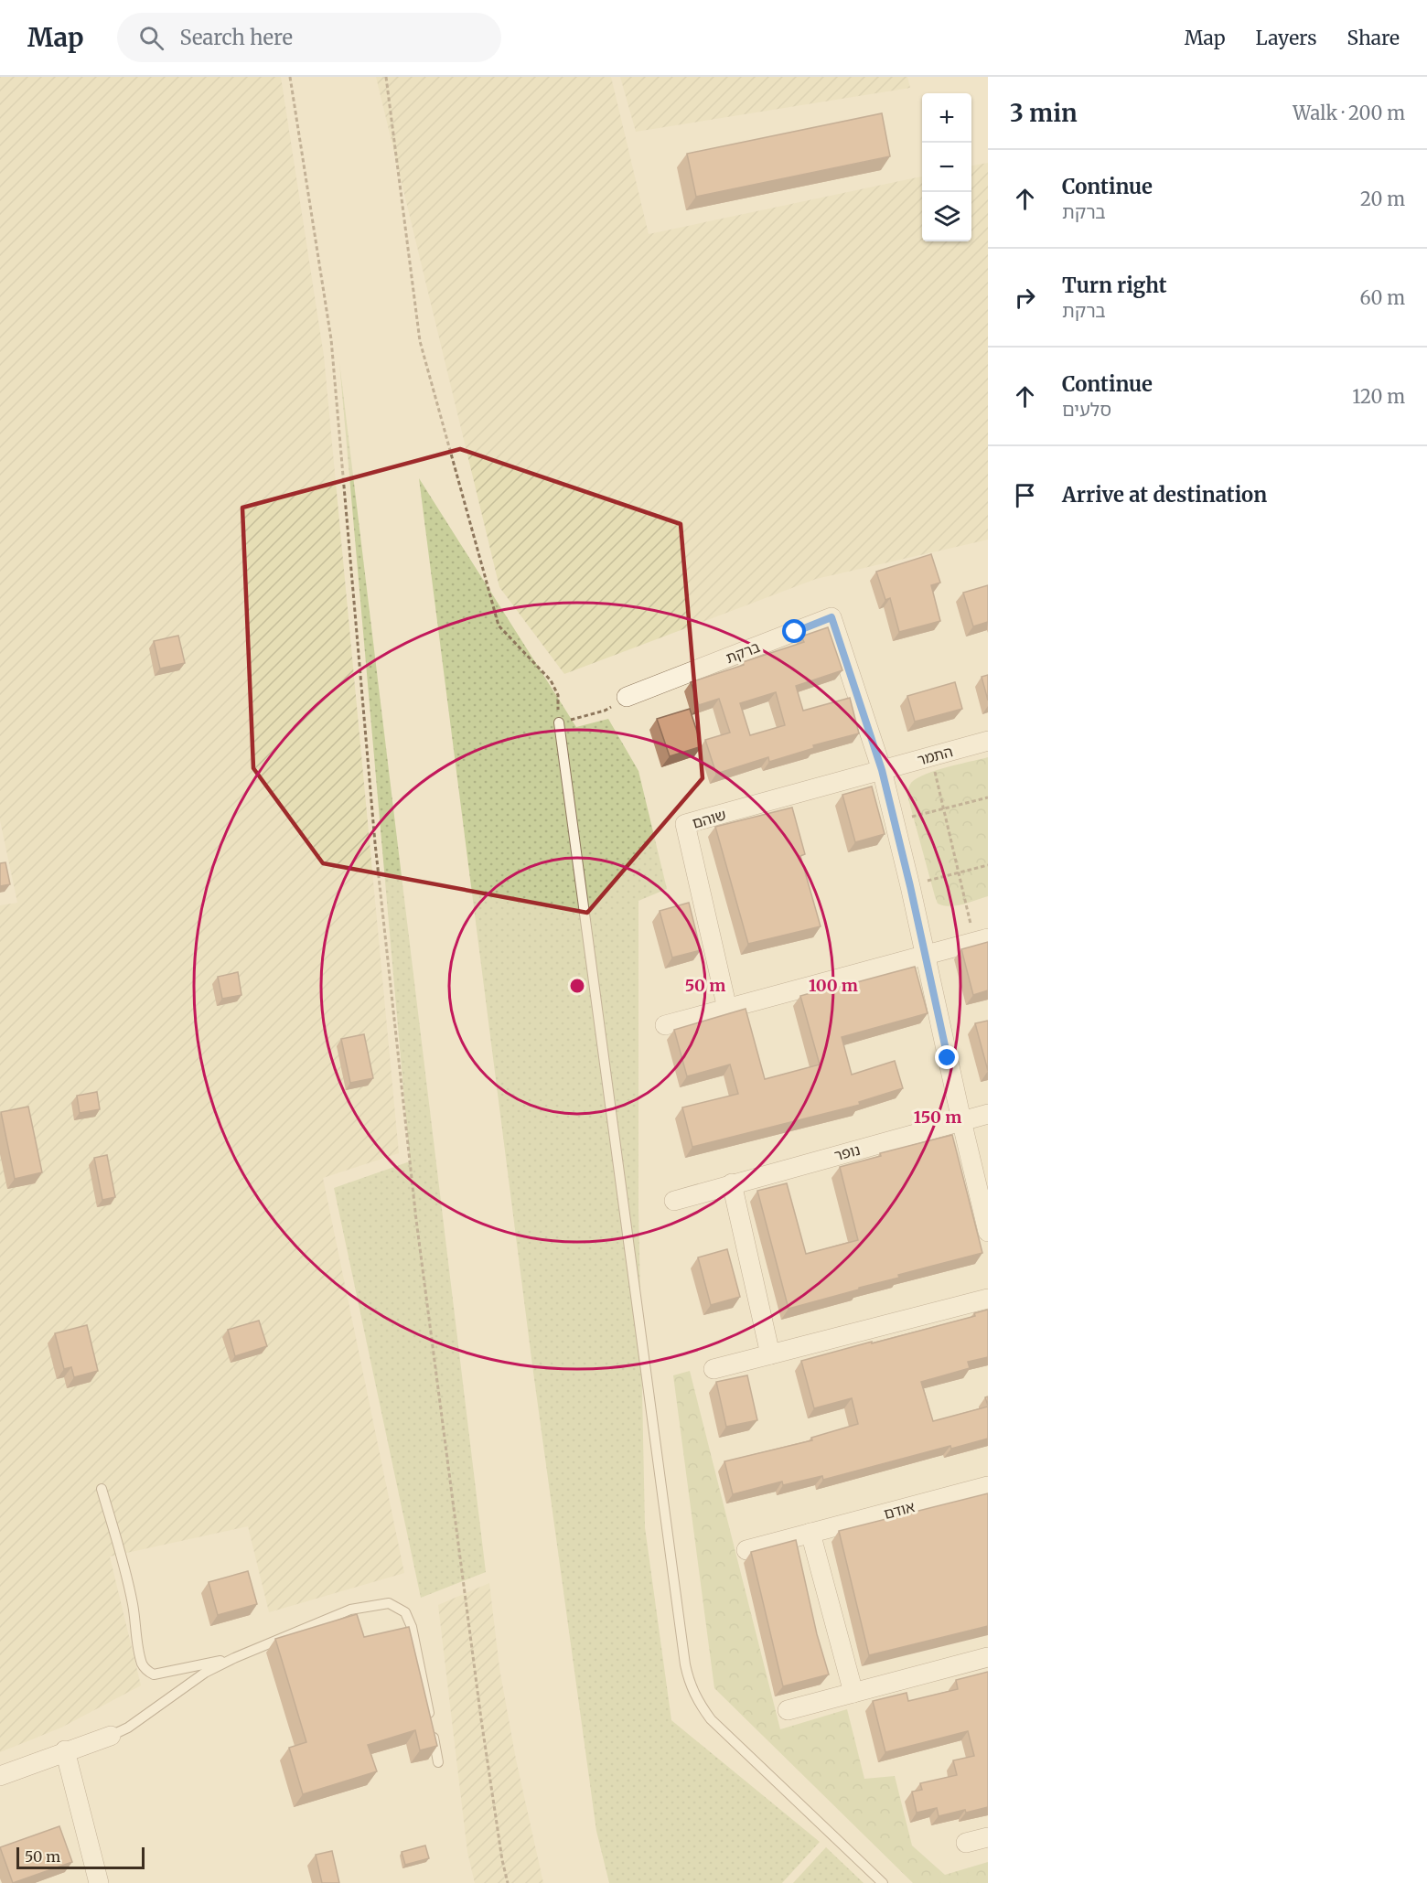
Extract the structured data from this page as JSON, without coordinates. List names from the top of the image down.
{
  "streets": {
    "street": [
      "ברקת",
      "התמר",
      "שוהם",
      "נופר",
      "אודם"
    ]
  },
  "crossings": [
    ["ברקת", "התמר"],
    ["ברקת", "שוהם"],
    ["התמר", "שוהם"]
  ],
  "scale_bar": "50 m",
  "page": {
    "header": "Map",
    "search": "Search here",
    "nav": ["Map", "Layers", "Share"],
    "heading": ["3 min", "Walk · 200 m"],
    "map_buttons": ["+", "−"],
    "list": [
      ["Continue", "ברקת", "20 m"],
      ["Turn right", "ברקת", "60 m"],
      ["Continue", "סלעים", "120 m"],
      "Arrive at destination"
    ],
    "scale": "50 m"
  },
  "rings": ["50 m", "100 m", "150 m"]
}
